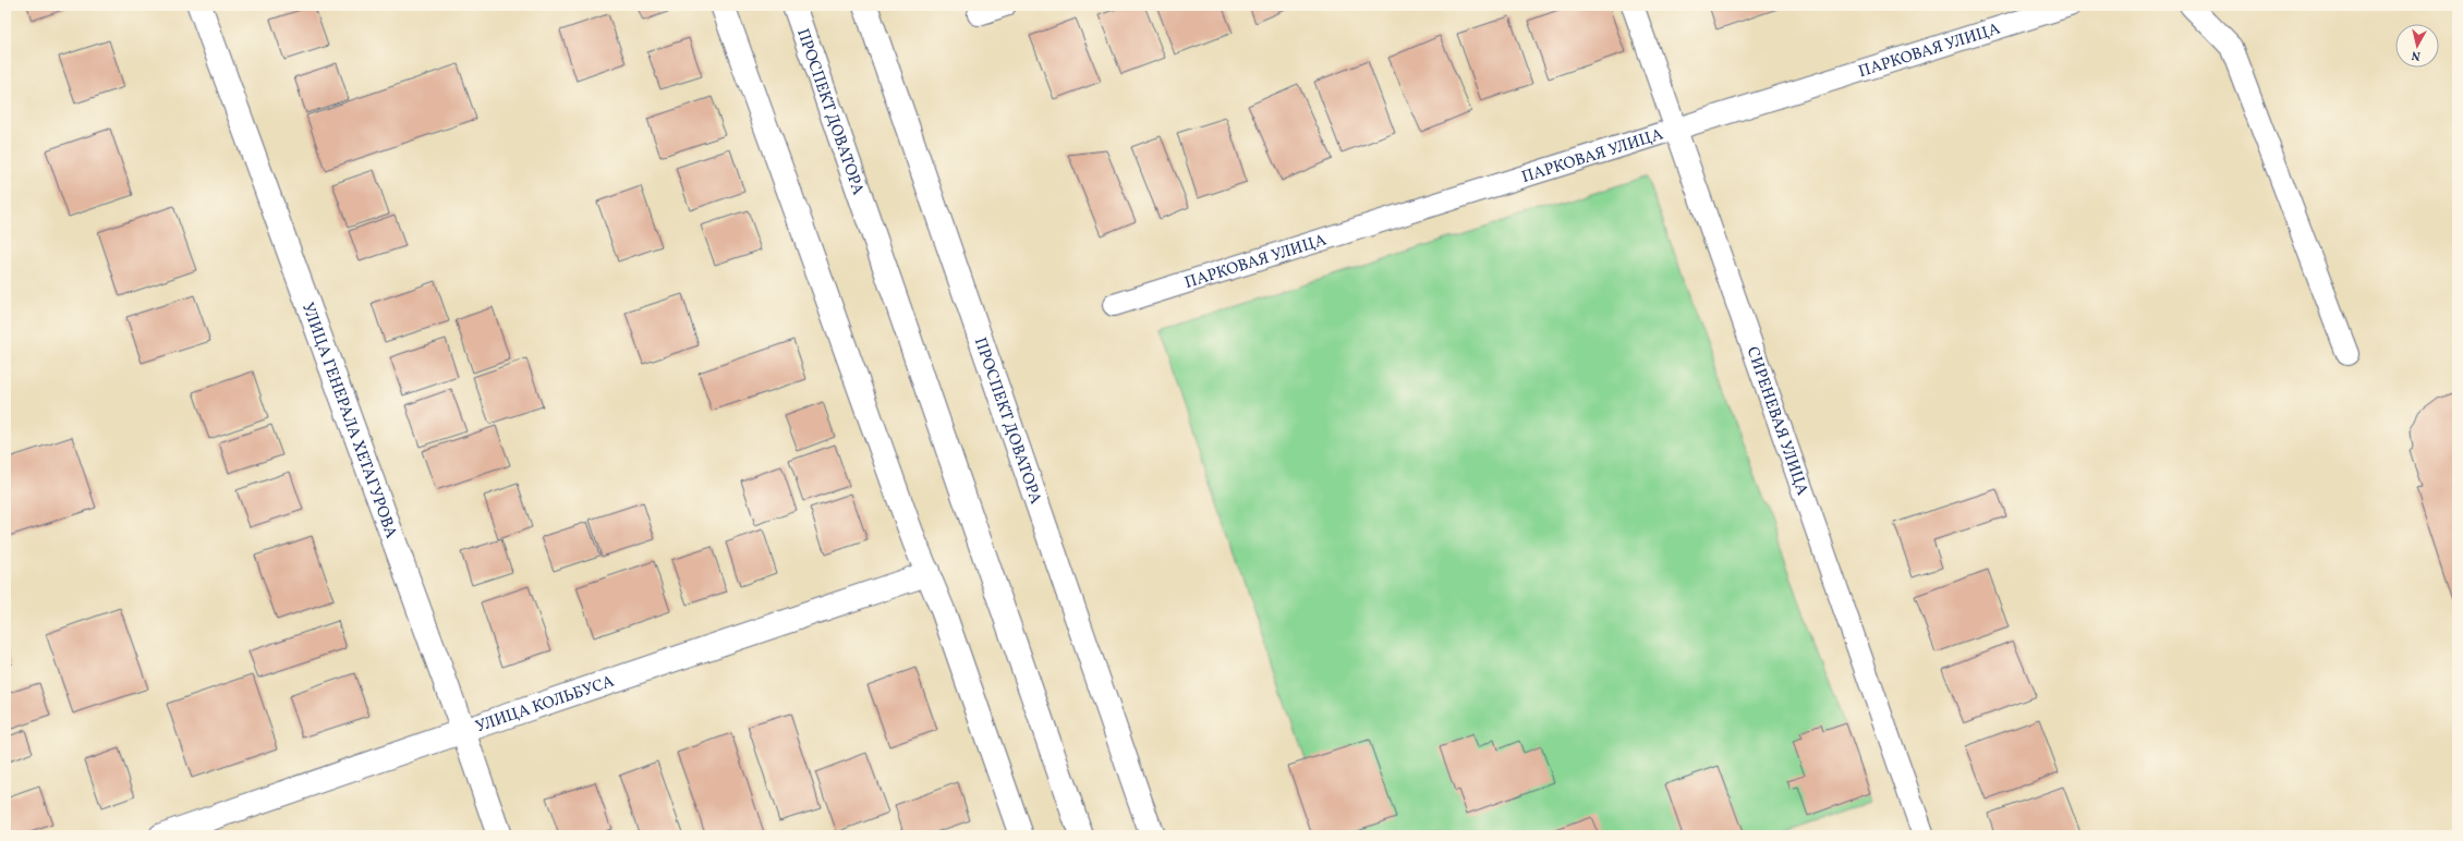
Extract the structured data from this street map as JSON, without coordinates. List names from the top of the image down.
{
  "streets": {
    "street": ["ПРОСПЕКТ ДОВАТОРА", "УЛИЦА ГЕНЕРАЛА ХЕТАГУРОВА", "УЛИЦА КОЛЬБУСА"],
    "lane": ["ПАРКОВАЯ УЛИЦА", "СИРЕНЕВАЯ УЛИЦА"]
  },
  "crossings": [
    ["ПАРКОВАЯ УЛИЦА", "СИРЕНЕВАЯ УЛИЦА"],
    ["УЛИЦА ГЕНЕРАЛА ХЕТАГУРОВА", "УЛИЦА КОЛЬБУСА"]
  ],
  "north": "bottom"
}
